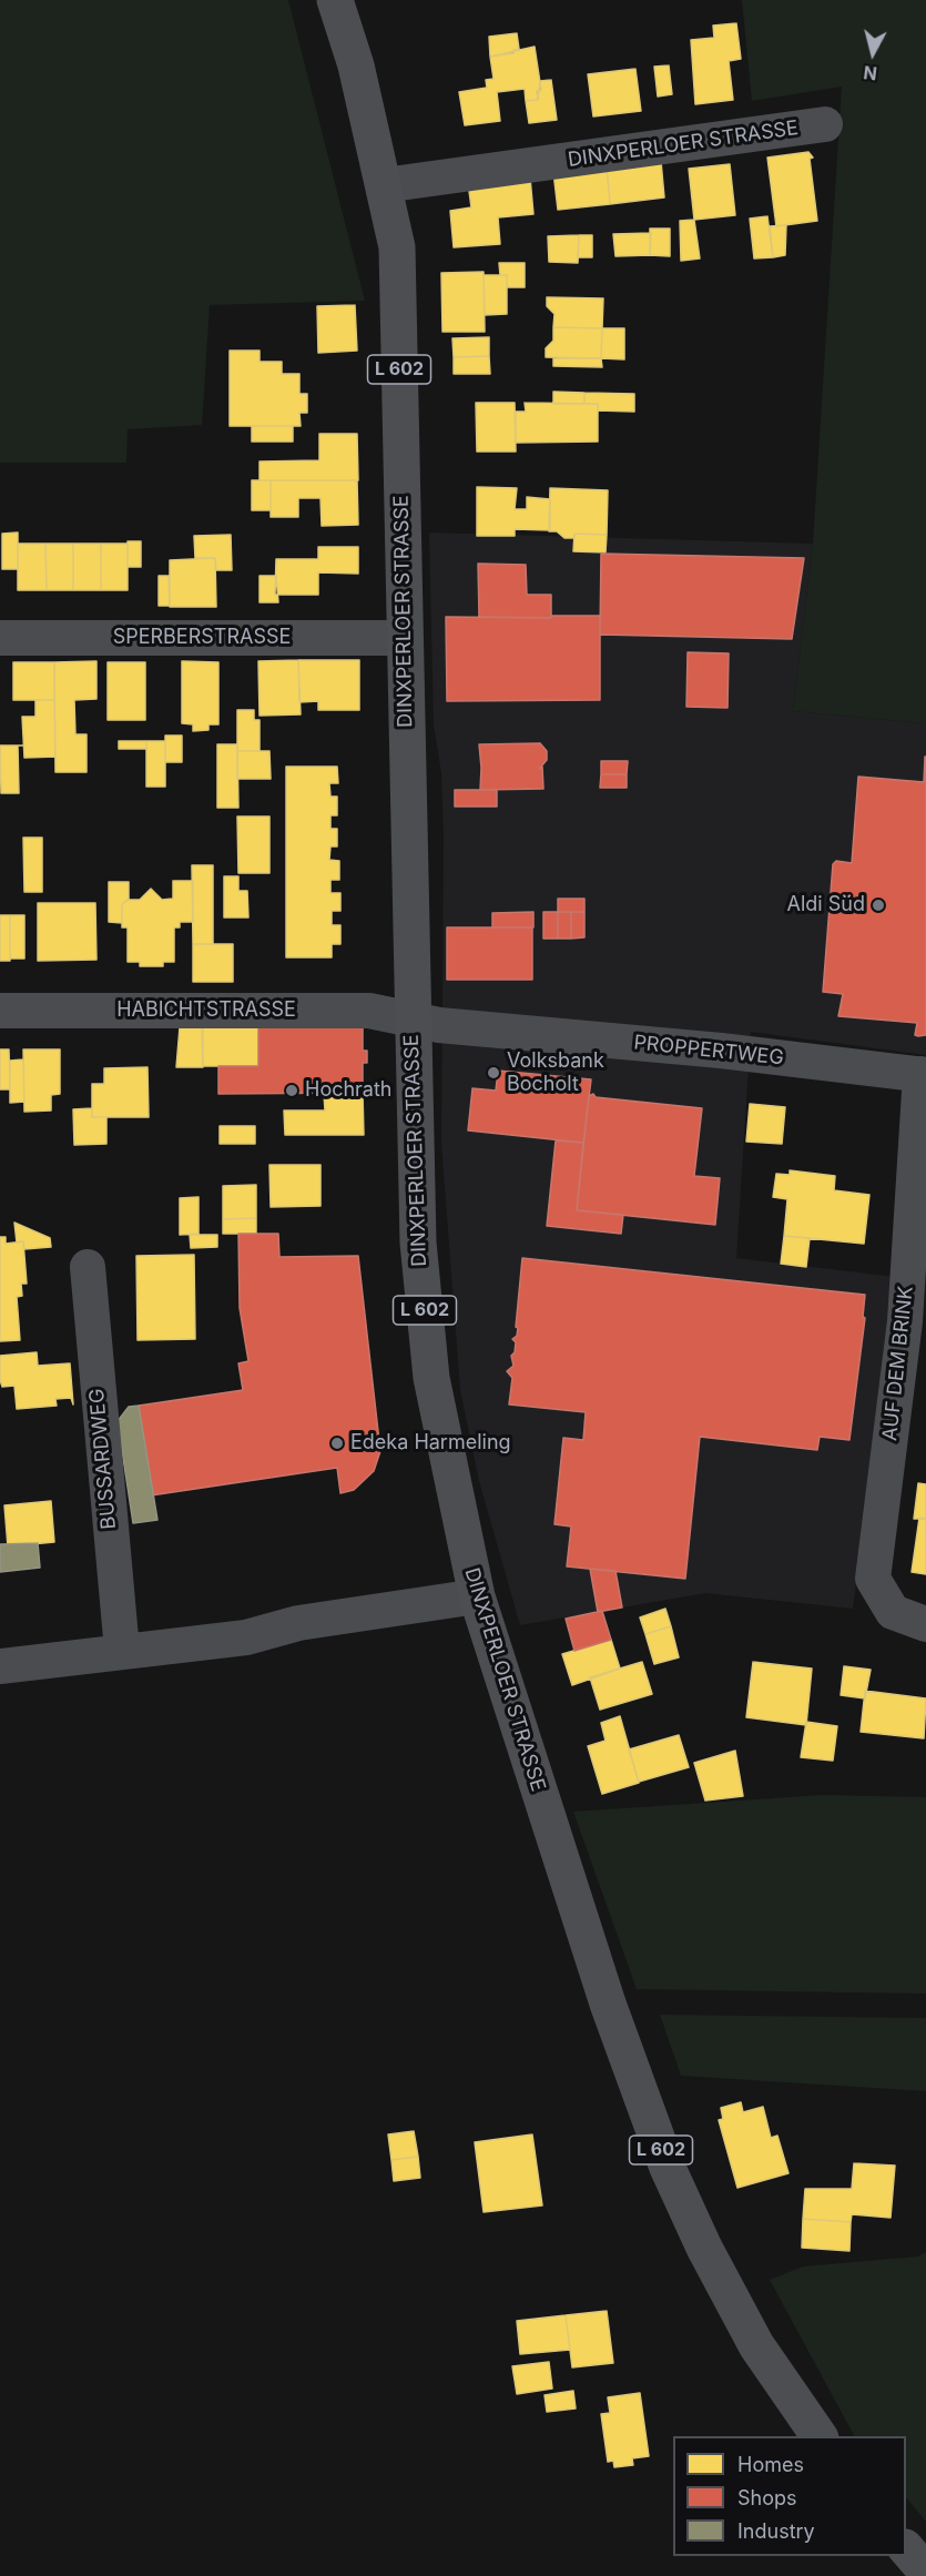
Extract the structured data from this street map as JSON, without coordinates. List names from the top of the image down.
{
  "streets": {
    "main road": ["DINXPERLOER STRASSE", "L 602"],
    "street": [
      "SPERBERSTRASSE",
      "HABICHTSTRASSE",
      "PROPPERTWEG",
      "AUF DEM BRINK",
      "BUSSARDWEG"
    ]
  },
  "crossings": [
    ["DINXPERLOER STRASSE", "SPERBERSTRASSE"],
    ["DINXPERLOER STRASSE", "HABICHTSTRASSE"],
    ["DINXPERLOER STRASSE", "PROPPERTWEG"],
    ["HABICHTSTRASSE", "PROPPERTWEG"],
    ["PROPPERTWEG", "AUF DEM BRINK"]
  ],
  "places": [
    "Aldi Süd",
    "Volksbank Bocholt",
    "Hochrath",
    "Edeka Harmeling"
  ],
  "legend": ["Homes", "Shops", "Industry"],
  "north": "bottom"
}
